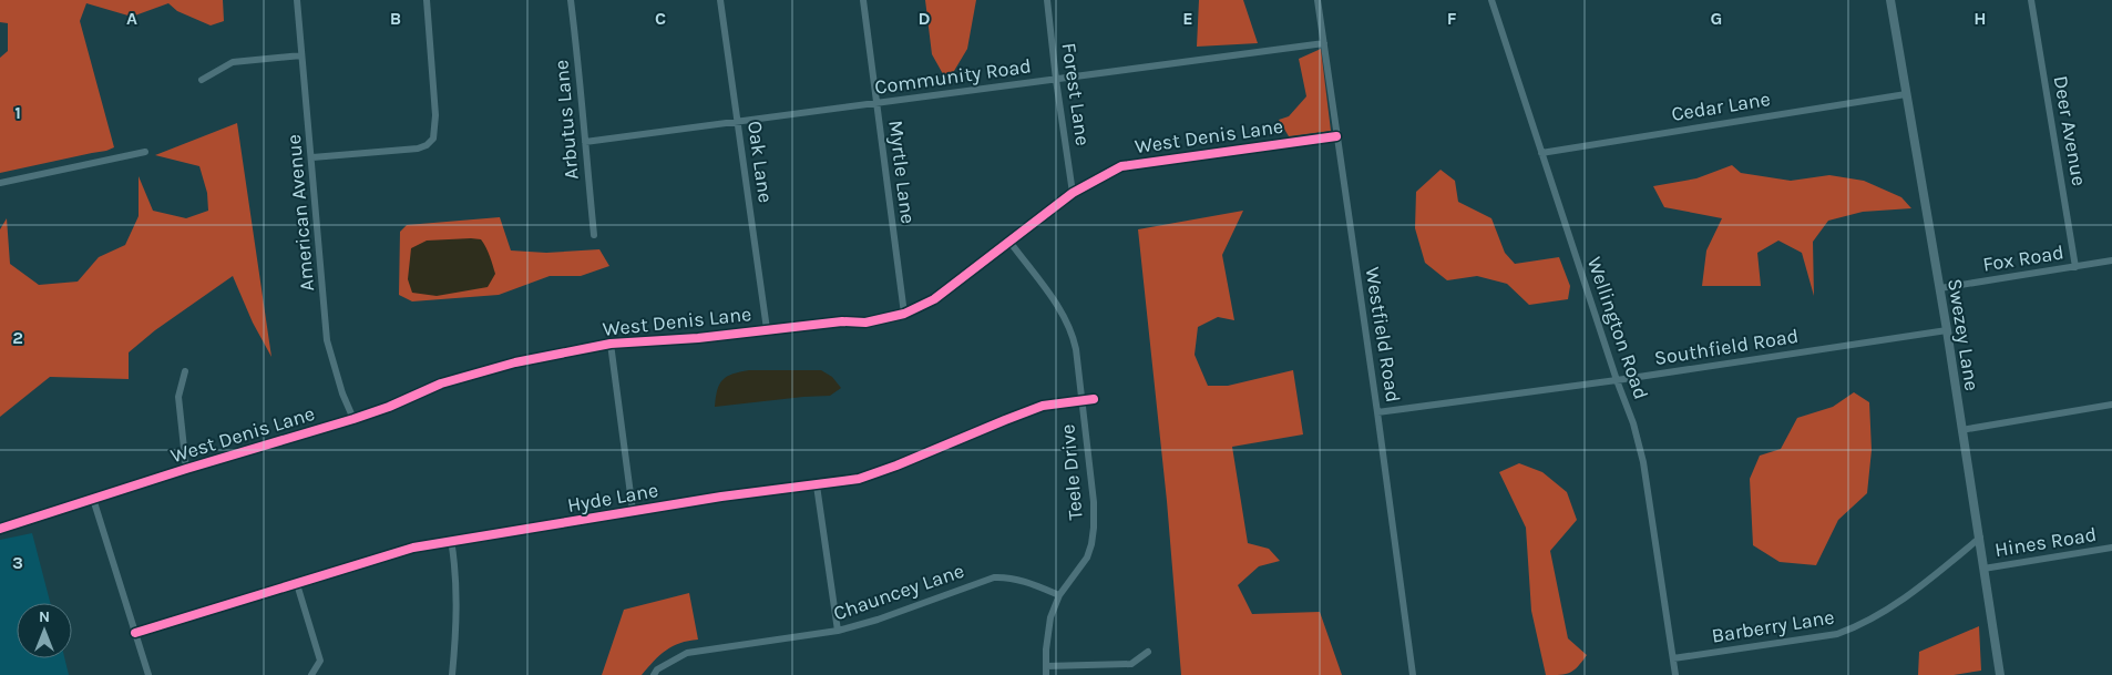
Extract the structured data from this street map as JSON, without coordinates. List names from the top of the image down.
{
  "streets": {
    "street": [
      "Community Road",
      "Forest Lane",
      "Cedar Lane",
      "Arbutus Lane",
      "Deer Avenue",
      "West Denis Lane",
      "Oak Lane",
      "Myrtle Lane",
      "American Avenue",
      "Fox Road",
      "Wellington Road",
      "Westfield Road",
      "Swezey Lane",
      "Southfield Road",
      "Teele Drive",
      "Hyde Lane",
      "Hines Road",
      "Chauncey Lane",
      "Barberry Lane"
    ]
  },
  "crossings": [
    ["Community Road", "Forest Lane"],
    ["Community Road", "Arbutus Lane"],
    ["Community Road", "Oak Lane"],
    ["Community Road", "Myrtle Lane"],
    ["Community Road", "Westfield Road"],
    ["Forest Lane", "West Denis Lane"],
    ["Cedar Lane", "Wellington Road"],
    ["Cedar Lane", "Swezey Lane"],
    ["Deer Avenue", "Fox Road"],
    ["West Denis Lane", "Oak Lane"],
    ["West Denis Lane", "Myrtle Lane"],
    ["West Denis Lane", "American Avenue"],
    ["West Denis Lane", "Westfield Road"],
    ["West Denis Lane", "Teele Drive"],
    ["Fox Road", "Swezey Lane"],
    ["Wellington Road", "Southfield Road"],
    ["Wellington Road", "Barberry Lane"],
    ["Westfield Road", "Southfield Road"],
    ["Swezey Lane", "Southfield Road"],
    ["Swezey Lane", "Hines Road"],
    ["Swezey Lane", "Barberry Lane"],
    ["Teele Drive", "Hyde Lane"],
    ["Teele Drive", "Chauncey Lane"]
  ],
  "north": "top",
  "grid": {
    "columns": [
      "A",
      "B",
      "C",
      "D",
      "E",
      "F",
      "G",
      "H"
    ],
    "rows": ["1", "2", "3"]
  }
}
